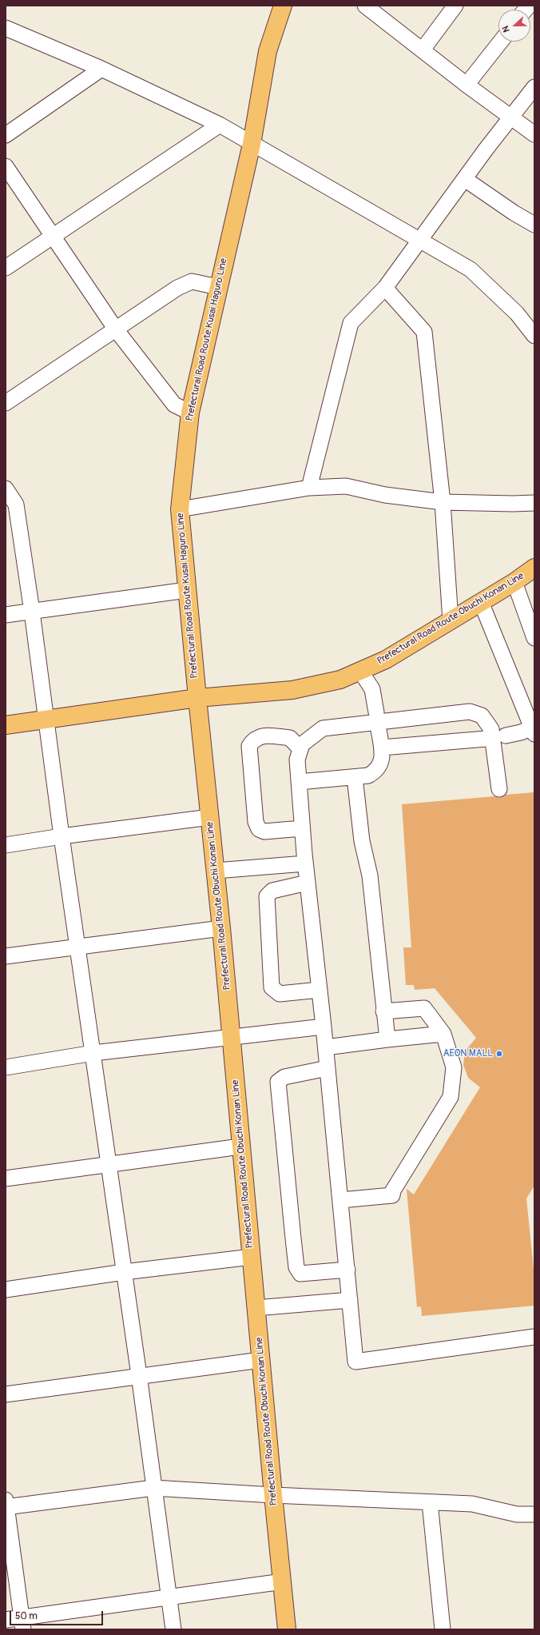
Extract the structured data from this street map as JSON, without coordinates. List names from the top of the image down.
{
  "streets": {
    "main road": ["Prefectural Road Route Kusai Haguro Line", "Prefectural Road Route Obuchi Konan Line"]
  },
  "crossings": [
    ["Prefectural Road Route Kusai Haguro Line", "Prefectural Road Route Obuchi Konan Line"]
  ],
  "places": ["AEON MALL"],
  "scale_bar": "50 m",
  "north": "left"
}
